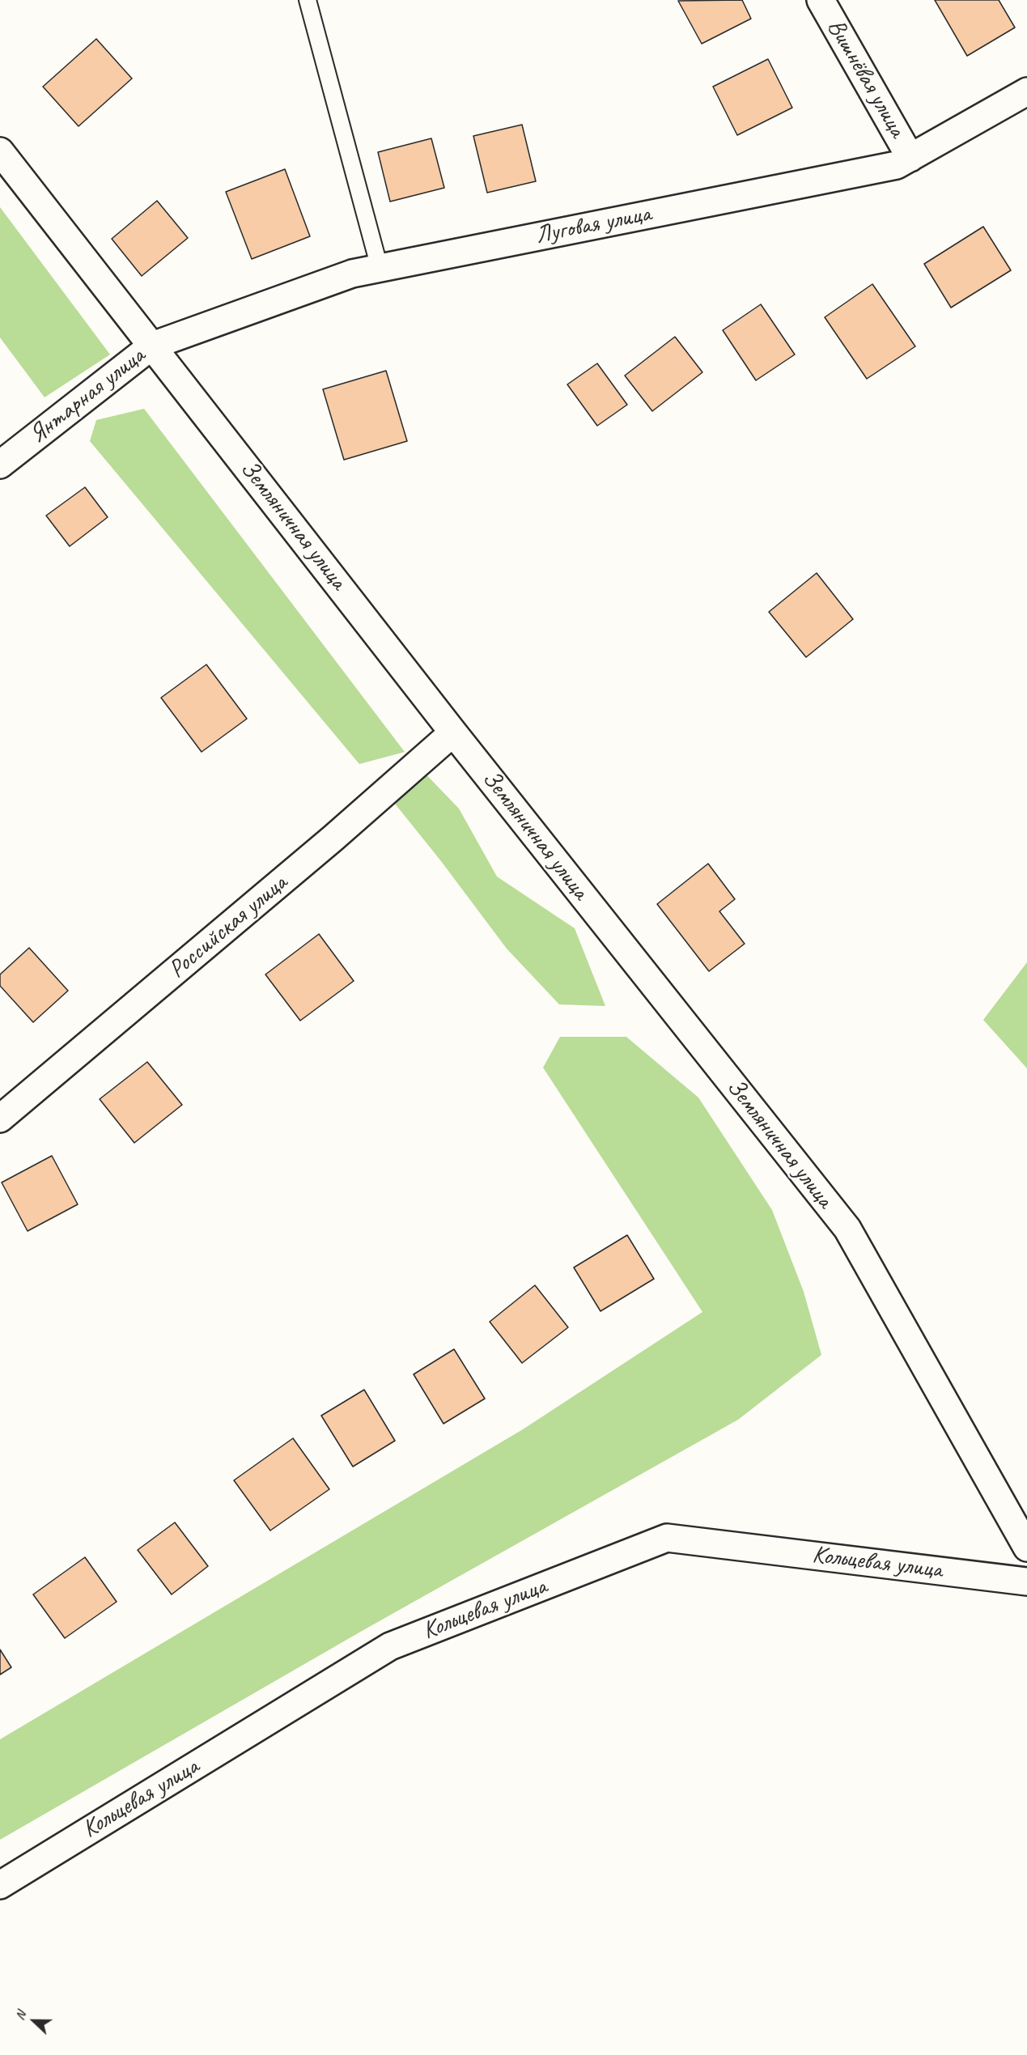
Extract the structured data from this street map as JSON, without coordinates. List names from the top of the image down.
{
  "streets": {
    "street": [
      "Вишнёвая улица",
      "Луговая улица",
      "Янтарная улица",
      "Земляничная улица",
      "Российская улица",
      "Кольцевая улица"
    ]
  },
  "crossings": [
    ["Вишнёвая улица", "Луговая улица"],
    ["Луговая улица", "Янтарная улица"],
    ["Луговая улица", "Земляничная улица"],
    ["Янтарная улица", "Земляничная улица"],
    ["Земляничная улица", "Российская улица"]
  ],
  "north": "left"
}
